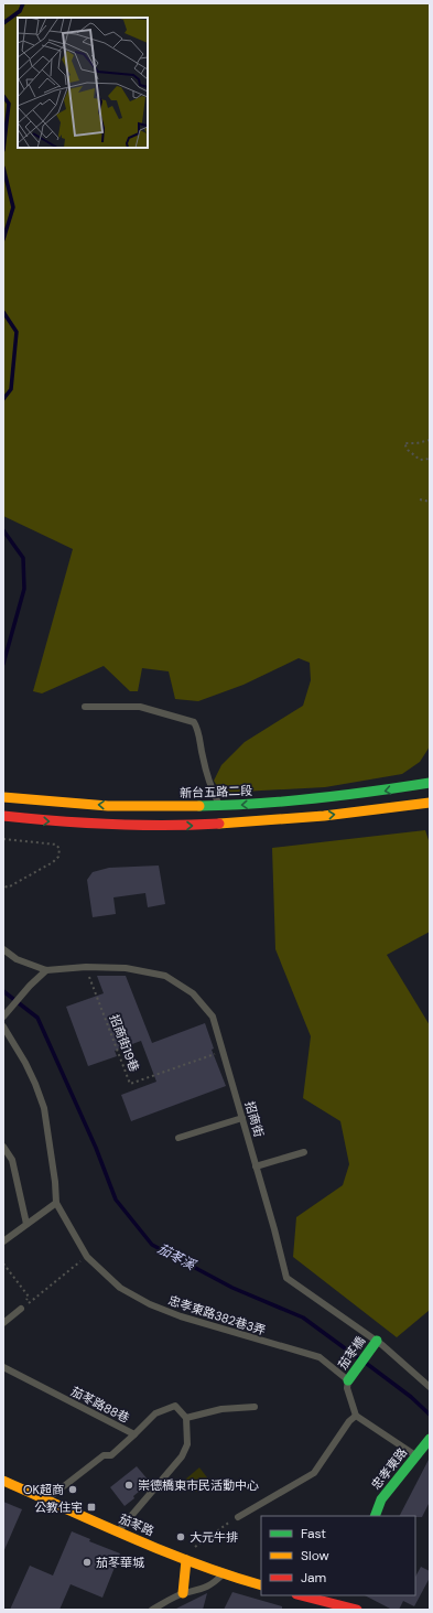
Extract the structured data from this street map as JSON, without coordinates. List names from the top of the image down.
{
  "streets": {
    "main road": [
      "新台五路二段",
      "茄苳橋",
      "忠孝東路",
      "茄苳路"
    ],
    "lane": ["招商街", "忠孝東路382巷3弄", "茄苳路88巷"],
    "path": ["招商街19巷"]
  },
  "crossings": [
    ["招商街19巷", "招商街"],
    ["招商街", "茄苳橋"],
    ["忠孝東路382巷3弄", "茄苳橋"],
    ["茄苳路88巷", "茄苳路"]
  ],
  "water": ["茄苳溪"],
  "places": {
    "other": [
      "崇德橋東市民活動中心",
      "OK超商",
      "大元牛排",
      "茄苳華城"
    ],
    "transit": ["公教住宅"]
  },
  "legend": ["Fast", "Slow", "Jam"]
}
